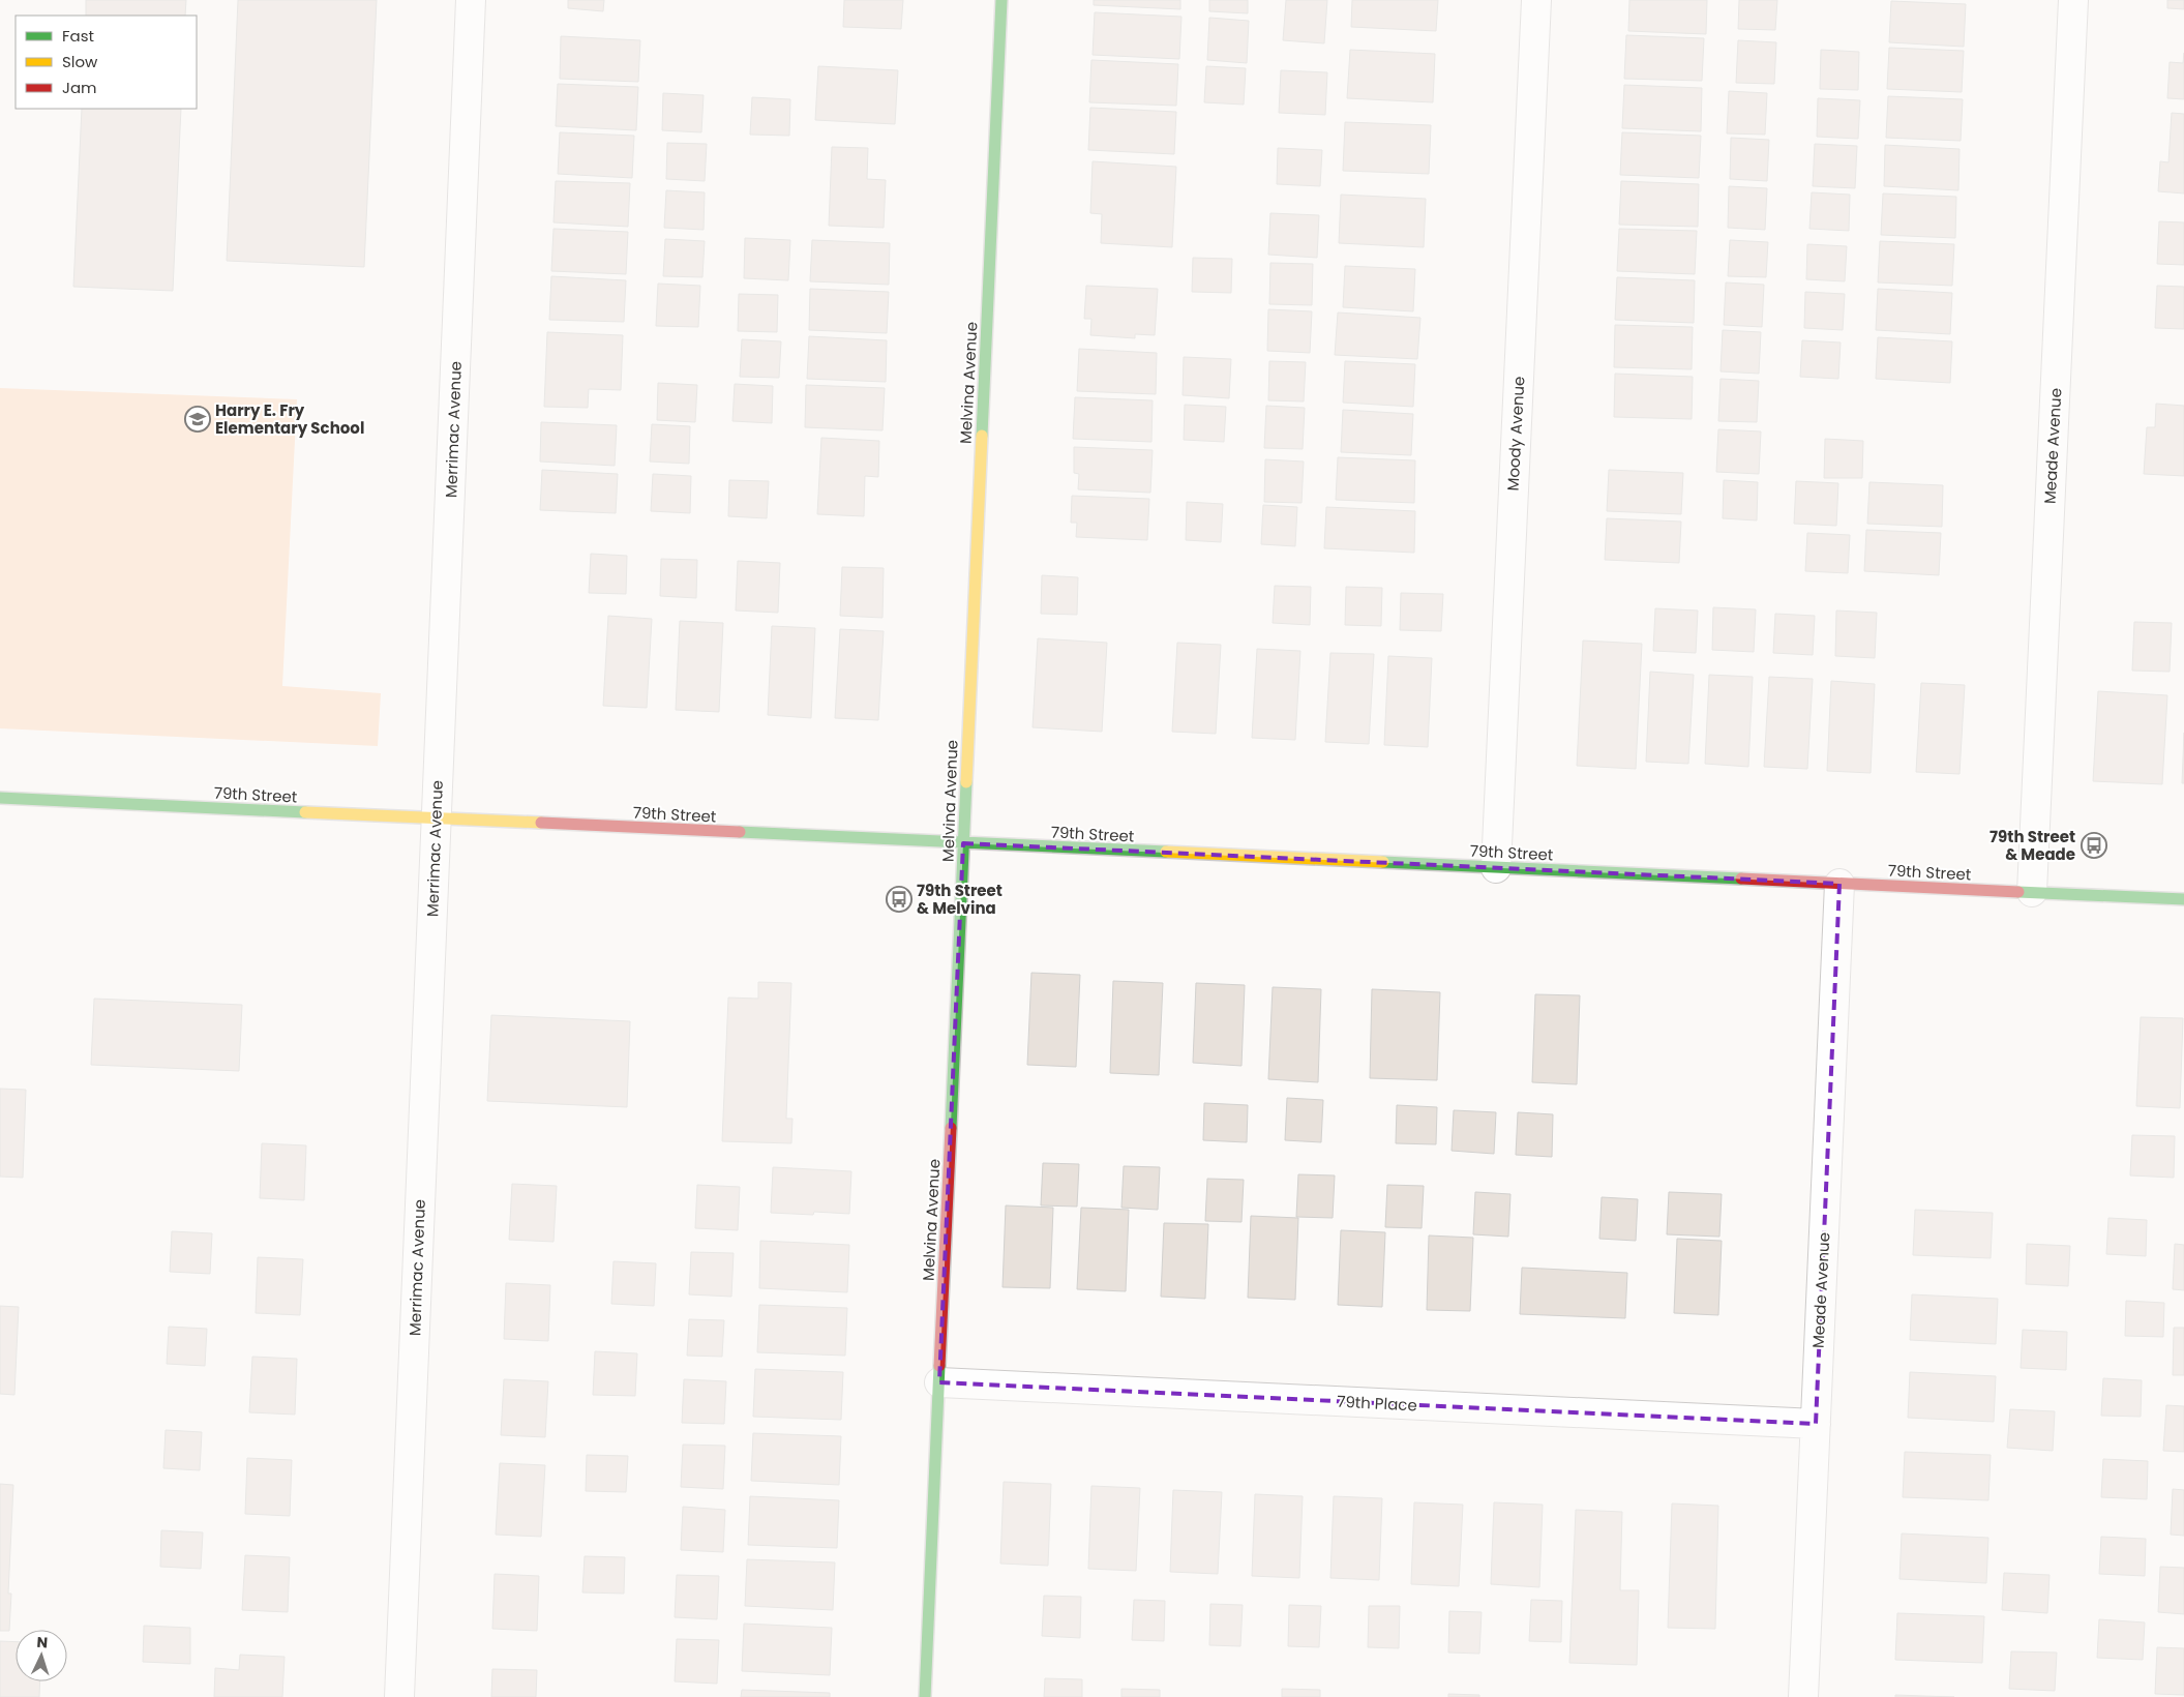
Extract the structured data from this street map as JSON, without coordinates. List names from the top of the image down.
{
  "streets": {
    "main road": ["Melvina Avenue", "79th Street"],
    "street": [
      "Merrimac Avenue",
      "Moody Avenue",
      "Meade Avenue",
      "79th Place"
    ]
  },
  "crossings": [
    ["Melvina Avenue", "79th Street"],
    ["Melvina Avenue", "79th Place"],
    ["Merrimac Avenue", "79th Street"],
    ["Moody Avenue", "79th Street"],
    ["Meade Avenue", "79th Street"],
    ["Meade Avenue", "79th Place"]
  ],
  "places": {
    "school or university": ["Harry E. Fry Elementary School"],
    "bus stop": ["79th Street & Meade", "79th Street & Melvina"]
  },
  "legend": ["Fast", "Slow", "Jam"],
  "north": "top"
}
